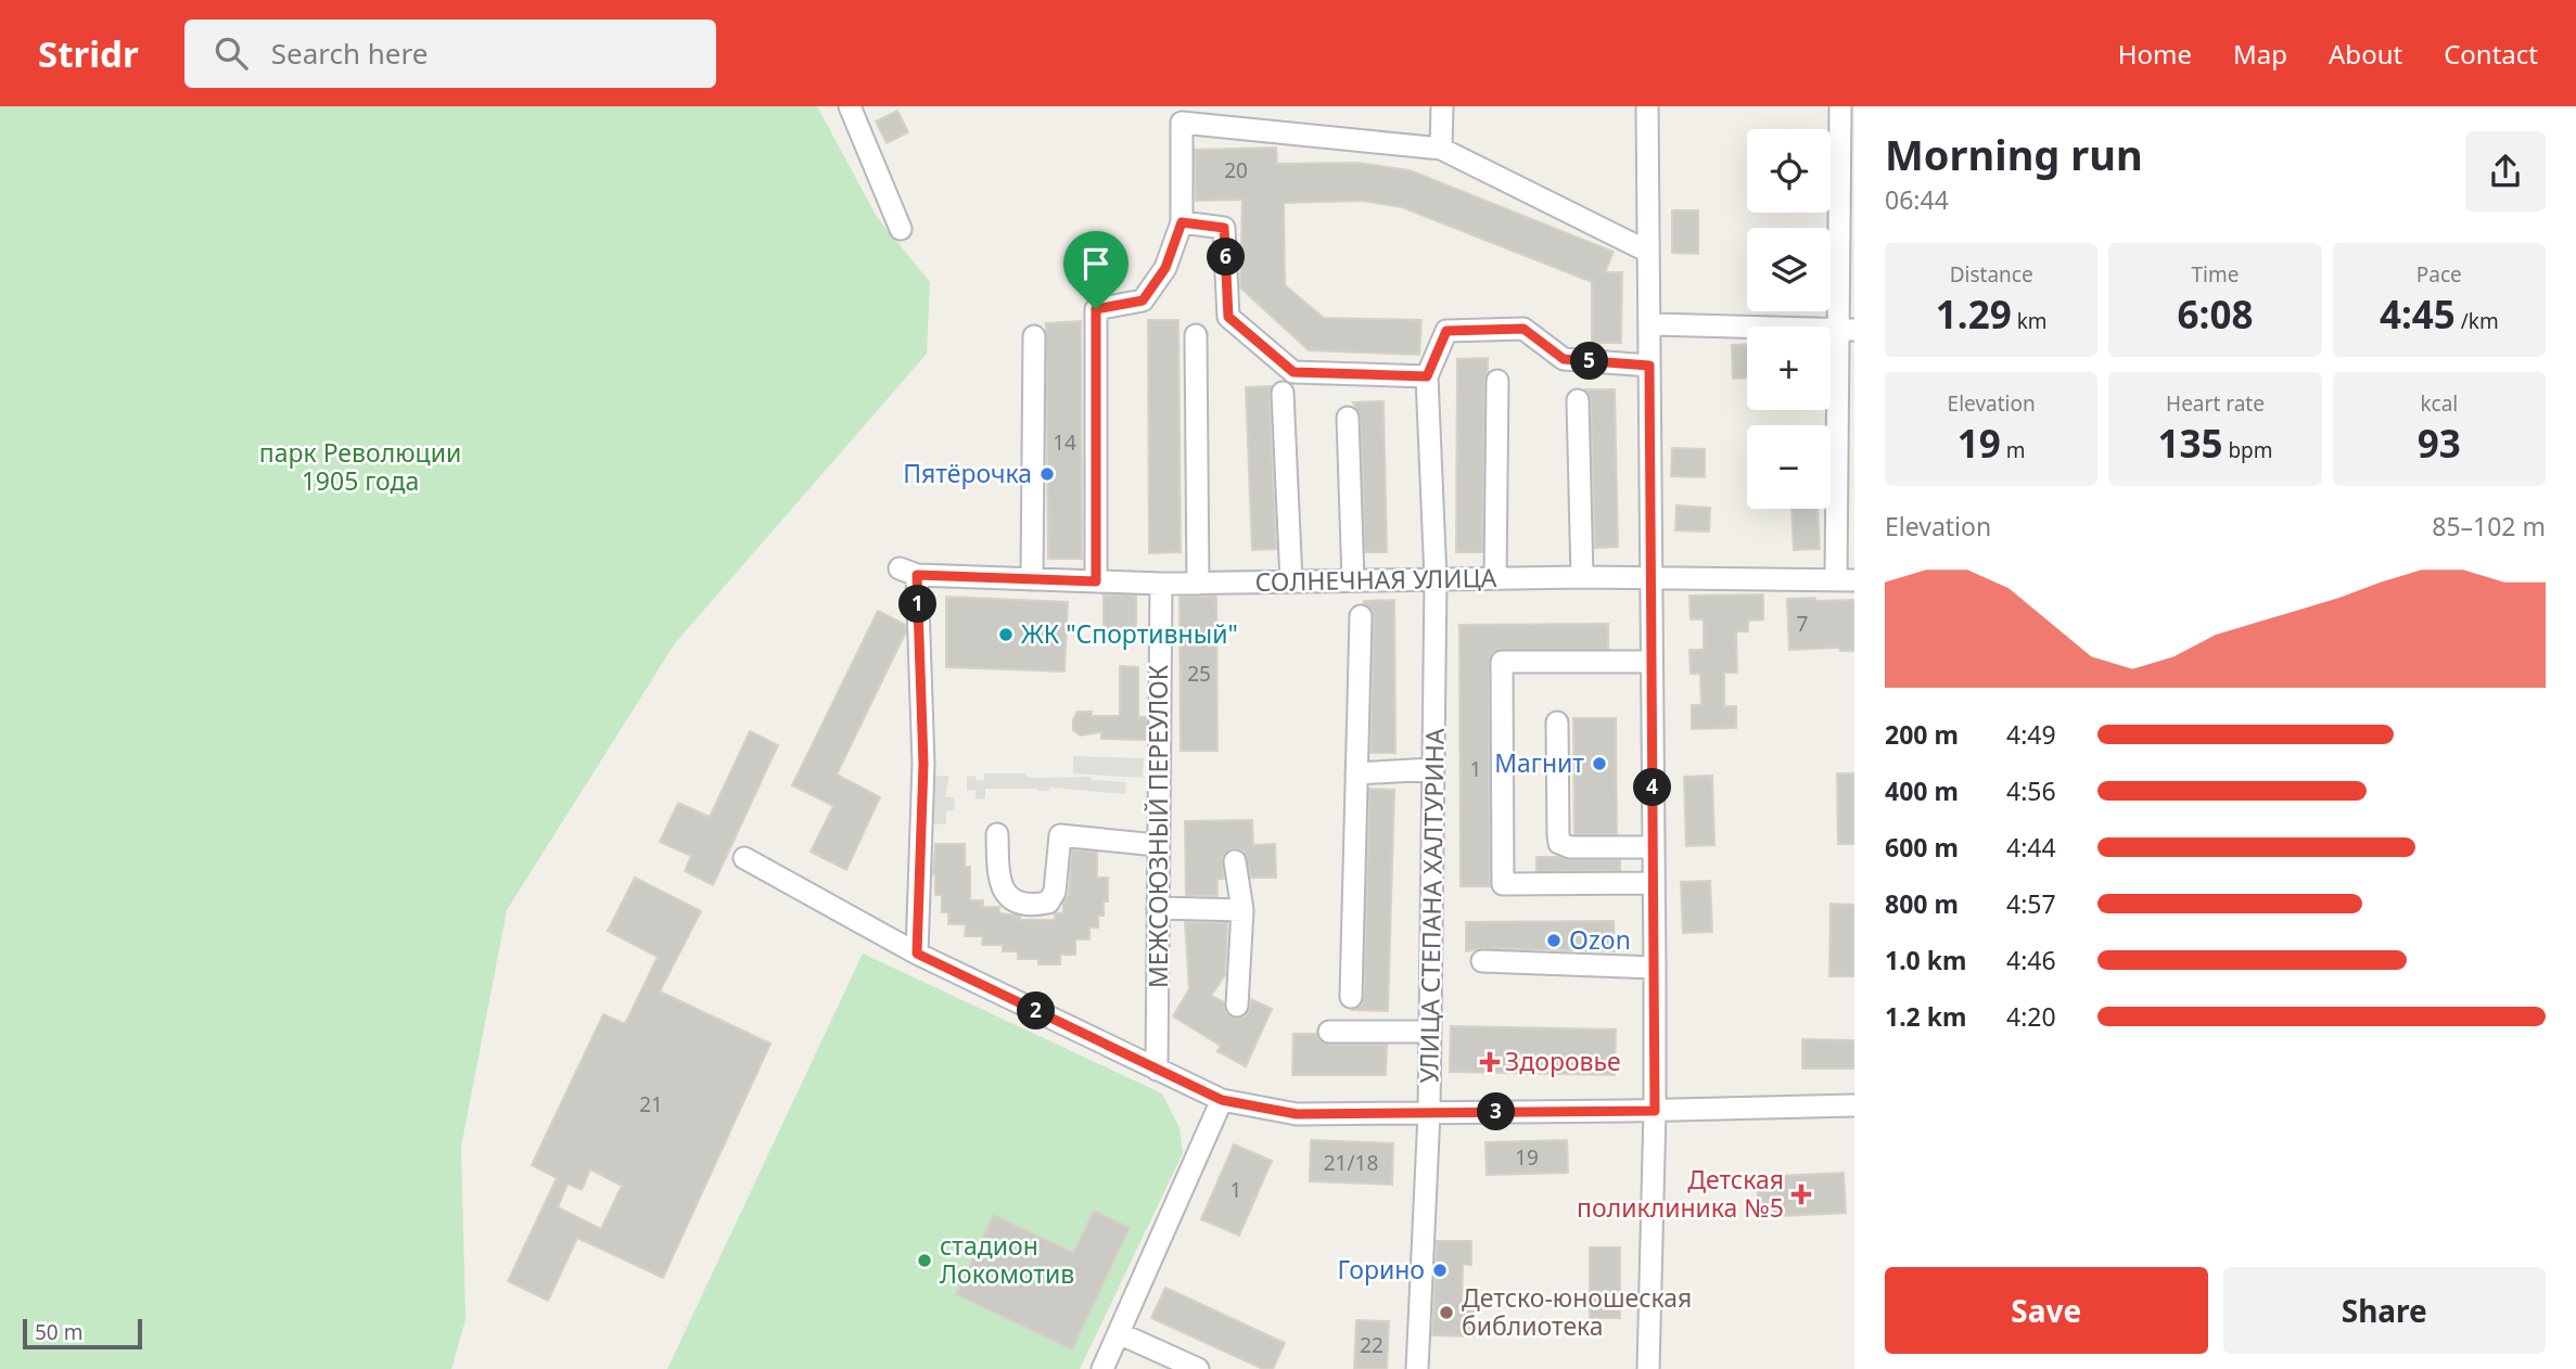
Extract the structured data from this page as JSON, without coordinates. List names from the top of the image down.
{
  "streets": {
    "street": ["СОЛНЕЧНАЯ УЛИЦА", "МЕЖСОЮЗНЫЙ ПЕРЕУЛОК", "УЛИЦА СТЕПАНА ХАЛТУРИНА"]
  },
  "crossings": [
    ["СОЛНЕЧНАЯ УЛИЦА", "МЕЖСОЮЗНЫЙ ПЕРЕУЛОК"],
    ["СОЛНЕЧНАЯ УЛИЦА", "УЛИЦА СТЕПАНА ХАЛТУРИНА"]
  ],
  "parks": ["парк Революции 1905 года"],
  "places": {
    "other": [
      "Пятёрочка",
      "ЖК \"Спортивный\"",
      "Магнит",
      "Ozon",
      "стадион Локомотив",
      "Горино",
      "Детско-юношеская библиотека"
    ],
    "health": ["Здоровье", "Детская поликлиника №5"]
  },
  "house_numbers": [
    "20",
    "14",
    "7",
    "25",
    "1",
    "21",
    "19",
    "21/18",
    "1",
    "22"
  ],
  "scale_bar": "50 m",
  "page": {
    "header": "Stridr",
    "search": "Search here",
    "nav": [
      "Home",
      "Map",
      "About",
      "Contact"
    ],
    "heading": ["Morning run", "06:44"],
    "map_buttons": ["+", "−"],
    "stats": [
      ["Distance", "1.29 km"],
      ["Time", "6:08"],
      ["Pace", "4:45 /km"],
      ["Elevation", "19 m"],
      ["Heart rate", "135 bpm"],
      ["kcal", "93"]
    ],
    "pins": [
      "6",
      "5",
      "1",
      "4",
      "2",
      "3"
    ],
    "chart": ["Elevation", "85–102 m"],
    "list": [
      {
        "name": "200 m",
        "note": "4:49"
      },
      {
        "name": "400 m",
        "note": "4:56"
      },
      {
        "name": "600 m",
        "note": "4:44"
      },
      {
        "name": "800 m",
        "note": "4:57"
      },
      {
        "name": "1.0 km",
        "note": "4:46"
      },
      {
        "name": "1.2 km",
        "note": "4:20"
      }
    ],
    "buttons": ["Save", "Share"],
    "scale": "50 m"
  }
}
